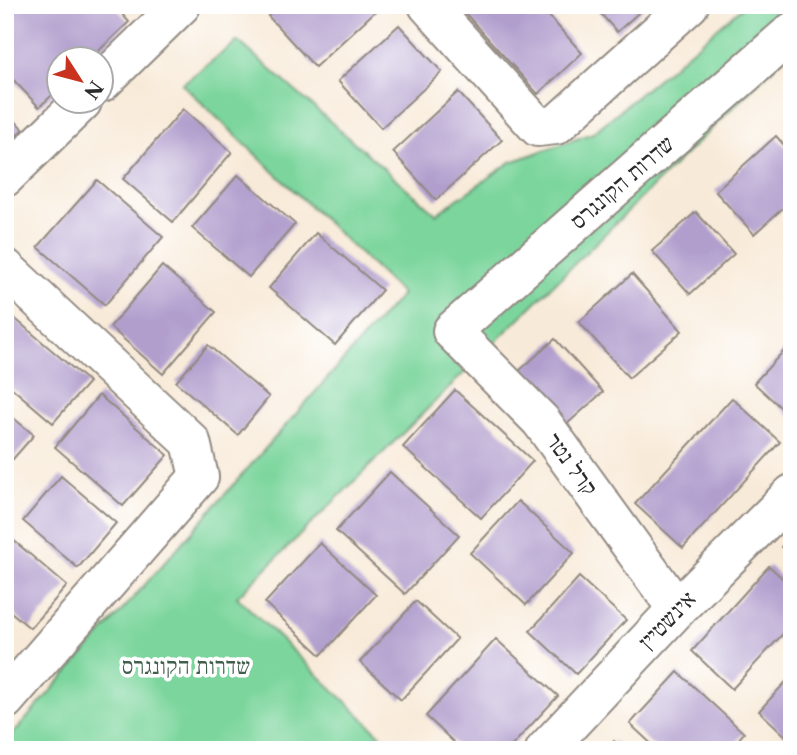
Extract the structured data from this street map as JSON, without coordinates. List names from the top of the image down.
{
  "streets": {
    "street": ["שדרות הקונגרס", "קרל נטר", "אינשטיין"]
  },
  "crossings": [
    ["שדרות הקונגרס", "קרל נטר"],
    ["קרל נטר", "אינשטיין"]
  ],
  "parks": ["שדרות הקונגרס"],
  "north": "bottom right"
}
